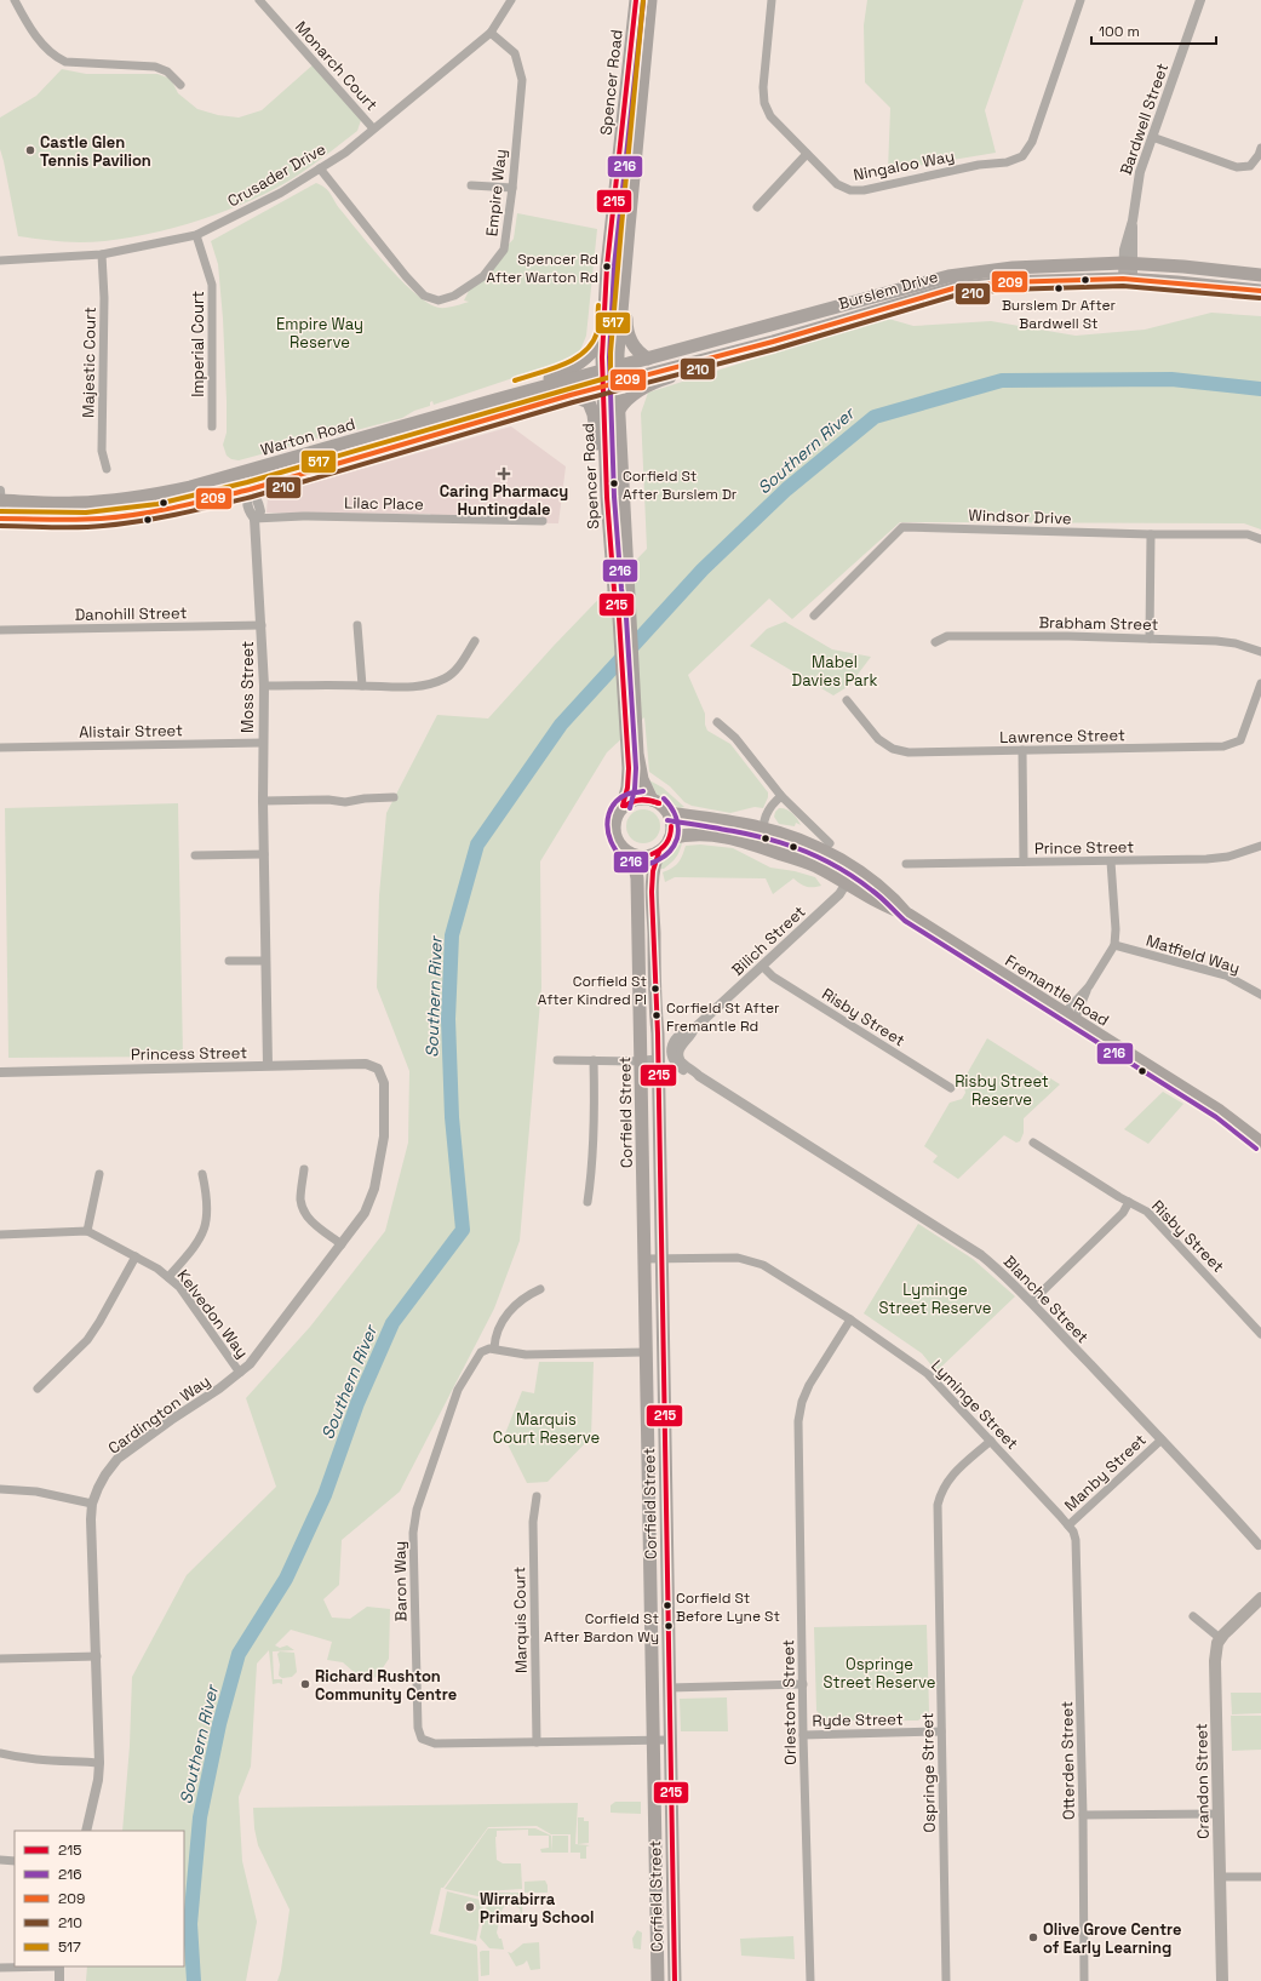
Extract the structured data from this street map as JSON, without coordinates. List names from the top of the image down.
{
  "streets": {
    "main road": [
      "Spencer Road",
      "Burslem Drive",
      "Warton Road",
      "Fremantle Road",
      "Corfield Street",
      "Crandon Street"
    ],
    "street": [
      "Monarch Court",
      "Bardwell Street",
      "Ningaloo Way",
      "Crusader Drive",
      "Empire Way",
      "Imperial Court",
      "Majestic Court",
      "Lilac Place",
      "Windsor Drive",
      "Danohill Street",
      "Brabham Street",
      "Moss Street",
      "Alistair Street",
      "Lawrence Street",
      "Prince Street",
      "Bilich Street",
      "Matfield Way",
      "Risby Street",
      "Princess Street",
      "Blanche Street",
      "Kelvedon Way",
      "Lyminge Street",
      "Cardington Way",
      "Manby Street",
      "Baron Way",
      "Marquis Court",
      "Orlestone Street",
      "Ryde Street",
      "Otterden Street",
      "Ospringe Street"
    ]
  },
  "crossings": [
    ["Monarch Court", "Crusader Drive"],
    ["Spencer Road", "Burslem Drive"],
    ["Spencer Road", "Warton Road"],
    ["Spencer Road", "Fremantle Road"],
    ["Spencer Road", "Corfield Street"],
    ["Bardwell Street", "Burslem Drive"],
    ["Crusader Drive", "Empire Way"],
    ["Crusader Drive", "Imperial Court"],
    ["Crusader Drive", "Majestic Court"],
    ["Burslem Drive", "Warton Road"],
    ["Lilac Place", "Moss Street"],
    ["Danohill Street", "Moss Street"],
    ["Moss Street", "Alistair Street"],
    ["Moss Street", "Princess Street"],
    ["Bilich Street", "Fremantle Road"],
    ["Bilich Street", "Risby Street"],
    ["Bilich Street", "Blanche Street"],
    ["Fremantle Road", "Corfield Street"],
    ["Princess Street", "Cardington Way"],
    ["Corfield Street", "Lyminge Street"],
    ["Corfield Street", "Baron Way"],
    ["Blanche Street", "Manby Street"],
    ["Kelvedon Way", "Cardington Way"],
    ["Lyminge Street", "Manby Street"],
    ["Lyminge Street", "Orlestone Street"],
    ["Lyminge Street", "Otterden Street"],
    ["Lyminge Street", "Ospringe Street"],
    ["Baron Way", "Marquis Court"],
    ["Orlestone Street", "Ryde Street"],
    ["Ryde Street", "Ospringe Street"]
  ],
  "water": ["Southern River"],
  "parks": [
    "Empire Way Reserve",
    "Mabel Davies Park",
    "Risby Street Reserve",
    "Lyminge Street Reserve",
    "Marquis Court Reserve",
    "Ospringe Street Reserve"
  ],
  "places": {
    "other": [
      "Castle Glen Tennis Pavilion",
      "Spencer Rd After Warton Rd",
      "Burslem Dr After Bardwell St",
      "Corfield St After Burslem Dr",
      "Corfield St After Kindred Pl",
      "Corfield St After Fremantle Rd",
      "Corfield St Before Lyne St",
      "Corfield St After Bardon Wy",
      "Richard Rushton Community Centre",
      "Wirrabirra Primary School",
      "Olive Grove Centre of Early Learning"
    ],
    "health": ["Caring Pharmacy Huntingdale"]
  },
  "lines": [
    "transit line 215",
    "transit line 517",
    "transit line 216",
    "transit line 209",
    "transit line 210"
  ],
  "legend": [
    "215",
    "216",
    "209",
    "210",
    "517"
  ],
  "scale_bar": "100 m"
}
